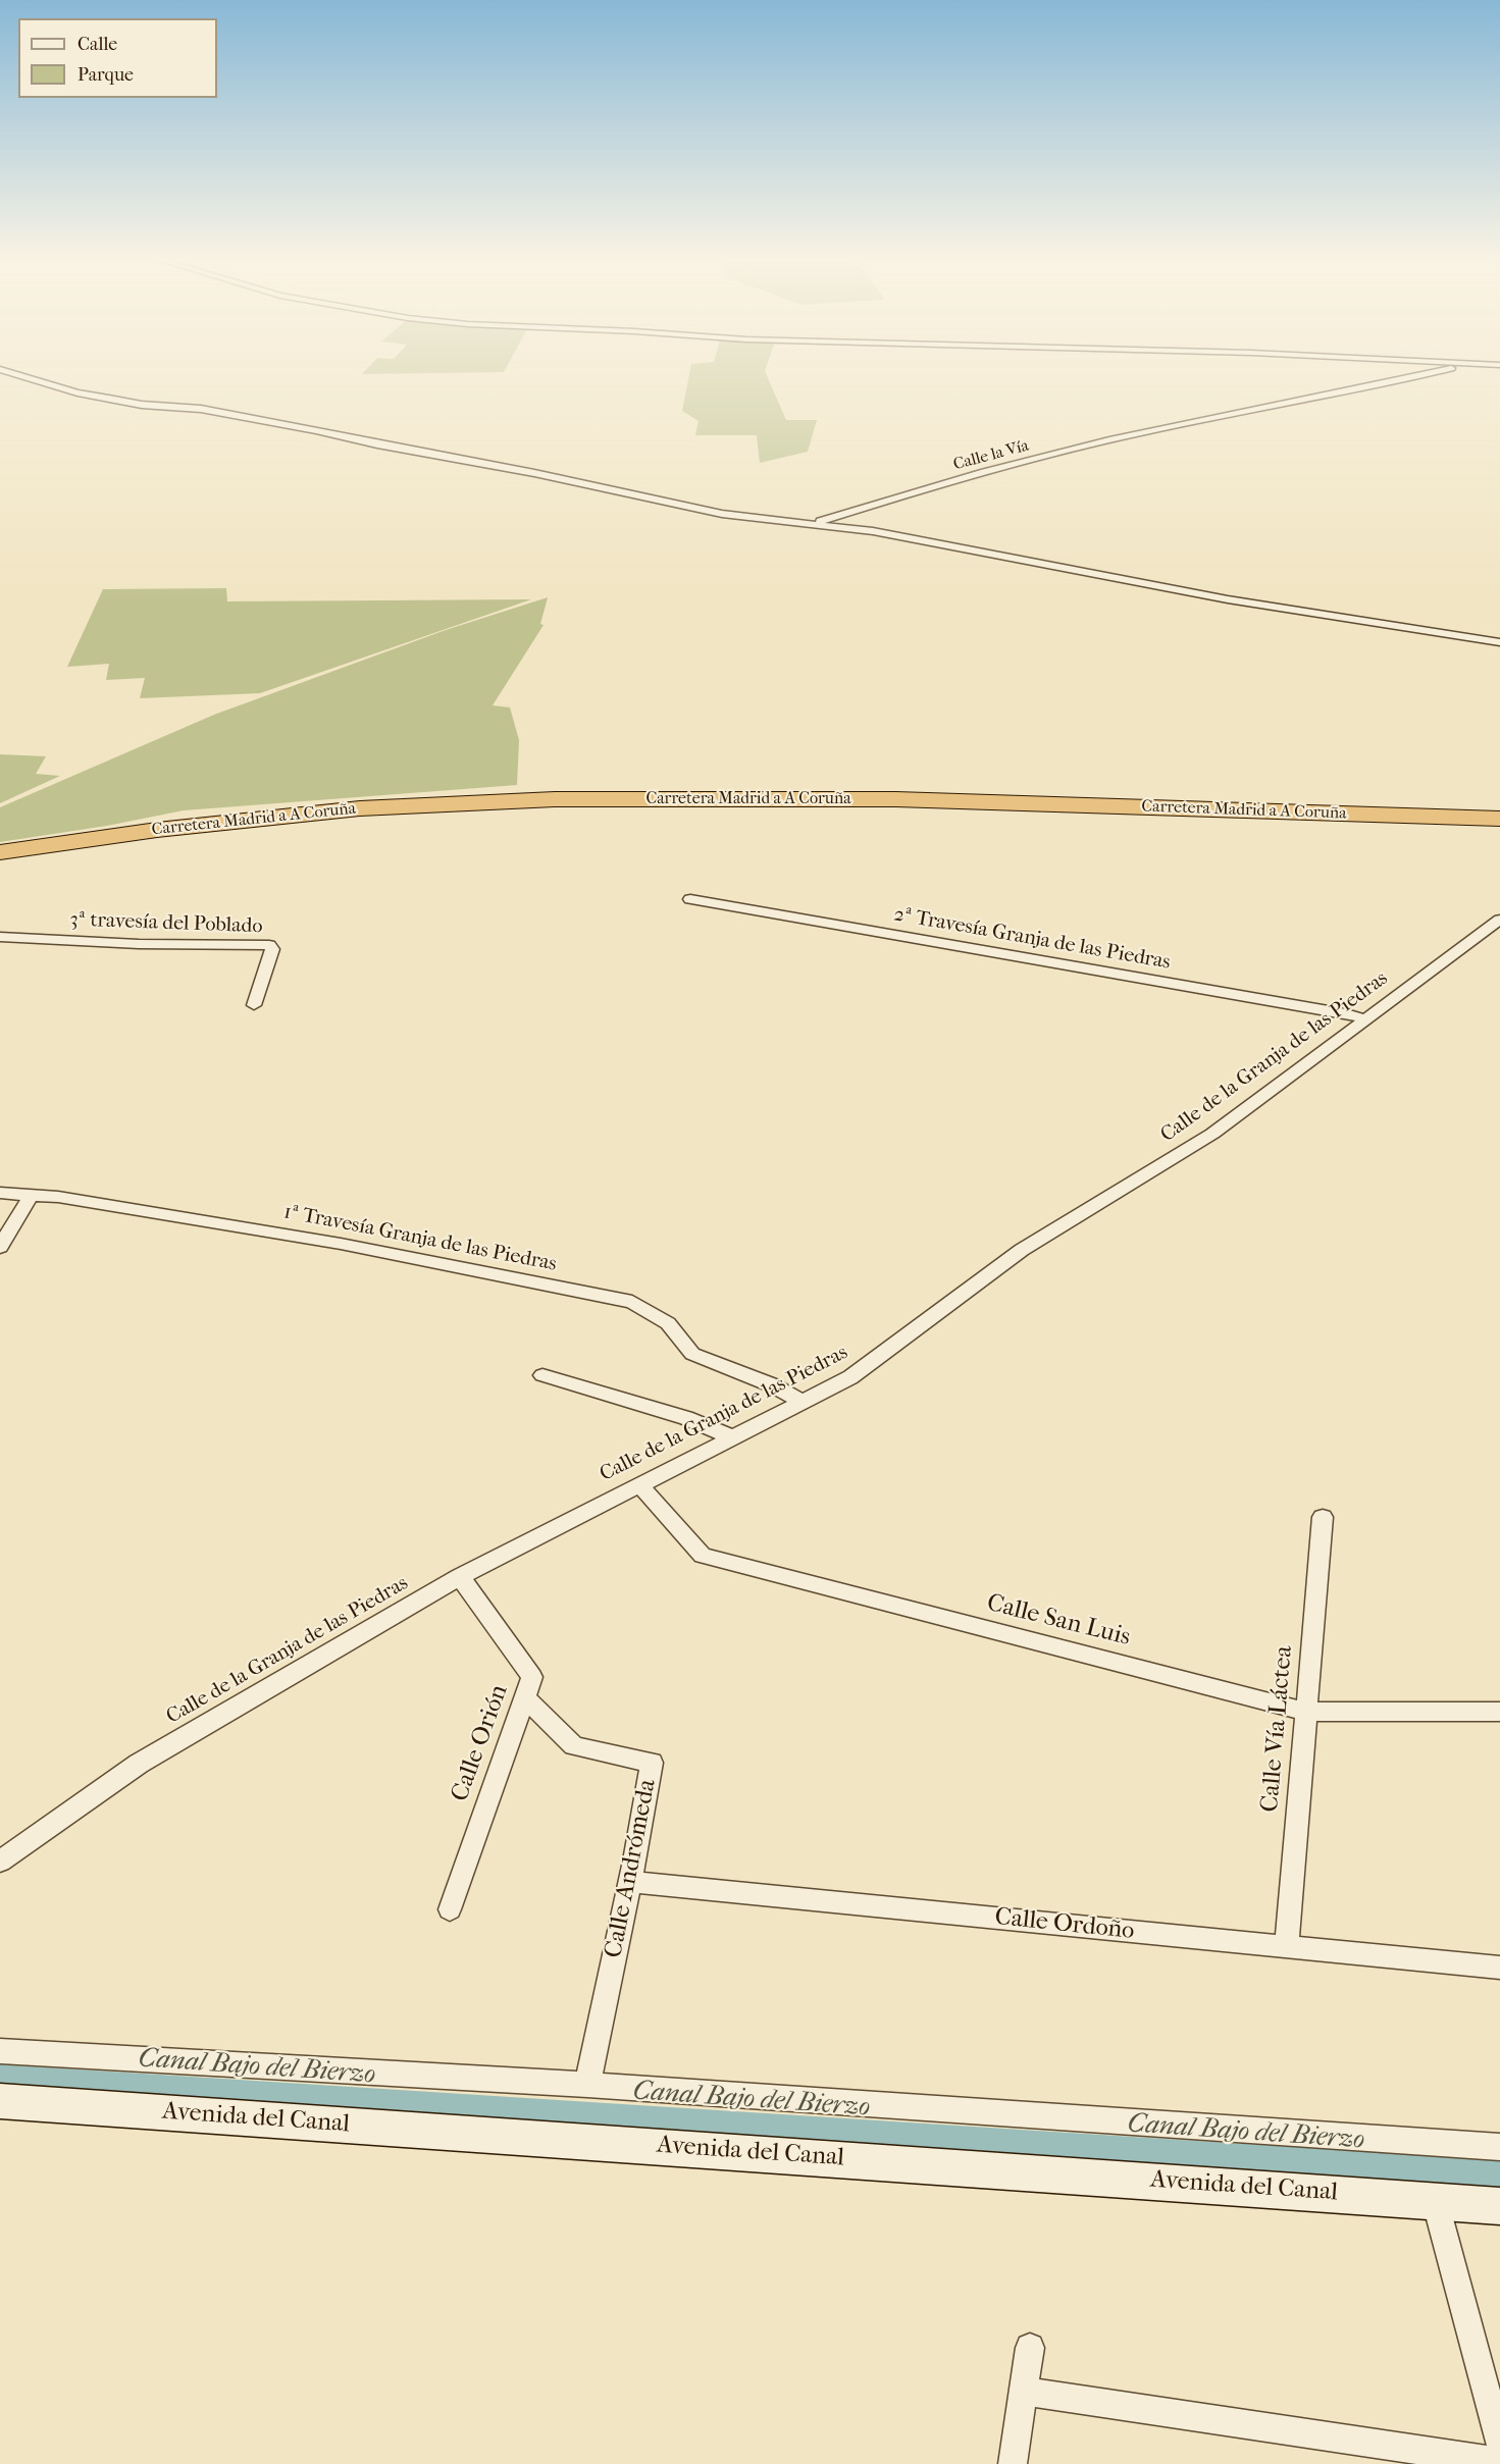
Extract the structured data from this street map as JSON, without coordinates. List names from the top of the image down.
{
  "streets": {
    "highway": ["Carretera Madrid a A Coruña"],
    "street": [
      "Calle la Vía",
      "3ª travesía del Poblado",
      "2ª Travesía Granja de las Piedras",
      "Calle de la Granja de las Piedras",
      "1ª Travesía Granja de las Piedras",
      "Calle San Luis",
      "Calle Vía Láctea",
      "Calle Orión",
      "Calle Andrómeda",
      "Calle Ordoño",
      "Avenida del Canal"
    ]
  },
  "crossings": [
    ["2ª Travesía Granja de las Piedras", "Calle de la Granja de las Piedras"],
    ["Calle de la Granja de las Piedras", "1ª Travesía Granja de las Piedras"],
    ["Calle de la Granja de las Piedras", "Calle San Luis"],
    ["Calle de la Granja de las Piedras", "Calle Orión"],
    ["Calle San Luis", "Calle Vía Láctea"],
    ["Calle Vía Láctea", "Calle Ordoño"],
    ["Calle Orión", "Calle Andrómeda"],
    ["Calle Andrómeda", "Calle Ordoño"]
  ],
  "water": ["Canal Bajo del Bierzo"],
  "legend": ["Calle", "Parque"]
}
